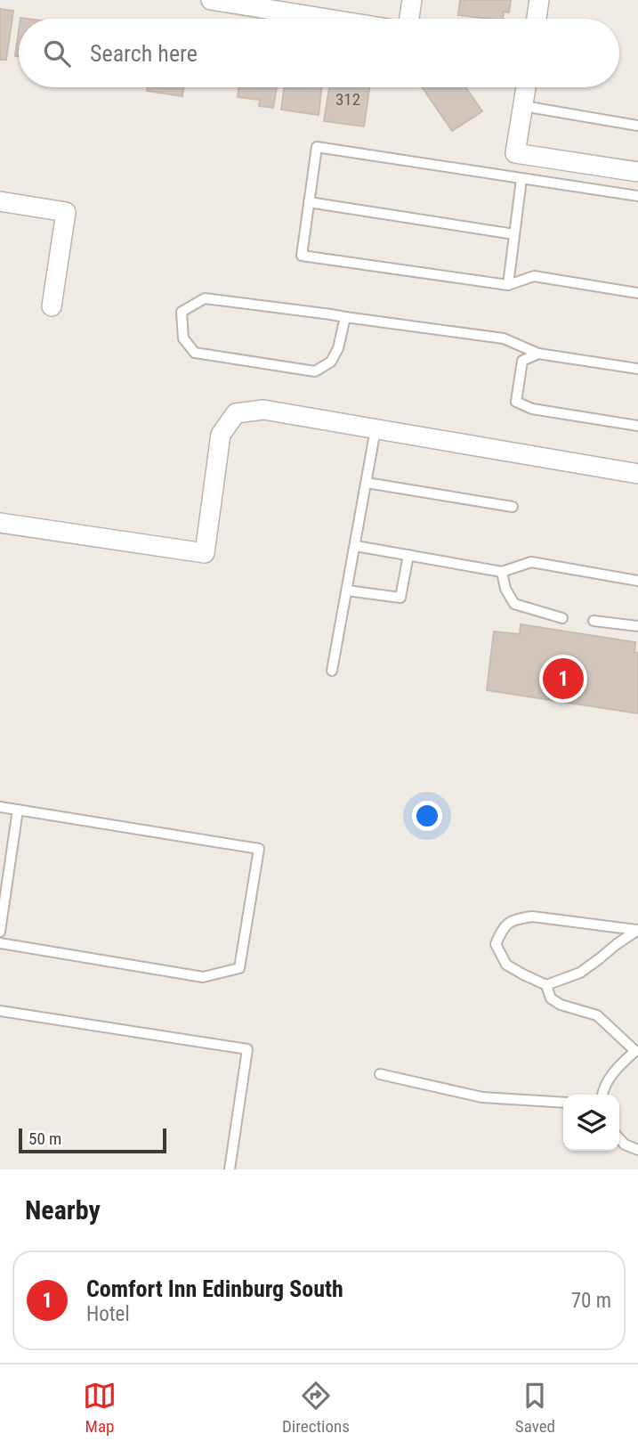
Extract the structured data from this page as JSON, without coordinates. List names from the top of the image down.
{
  "house_numbers": ["312"],
  "scale_bar": "50 m",
  "page": {
    "search": "Search here",
    "pins": "1",
    "scale": "50 m",
    "heading": "Nearby",
    "list": [
      {
        "mark": "1",
        "name": "Comfort Inn Edinburg South",
        "note": "Hotel",
        "value": "70 m"
      }
    ],
    "nav": ["Map", "Directions", "Saved"]
  }
}
